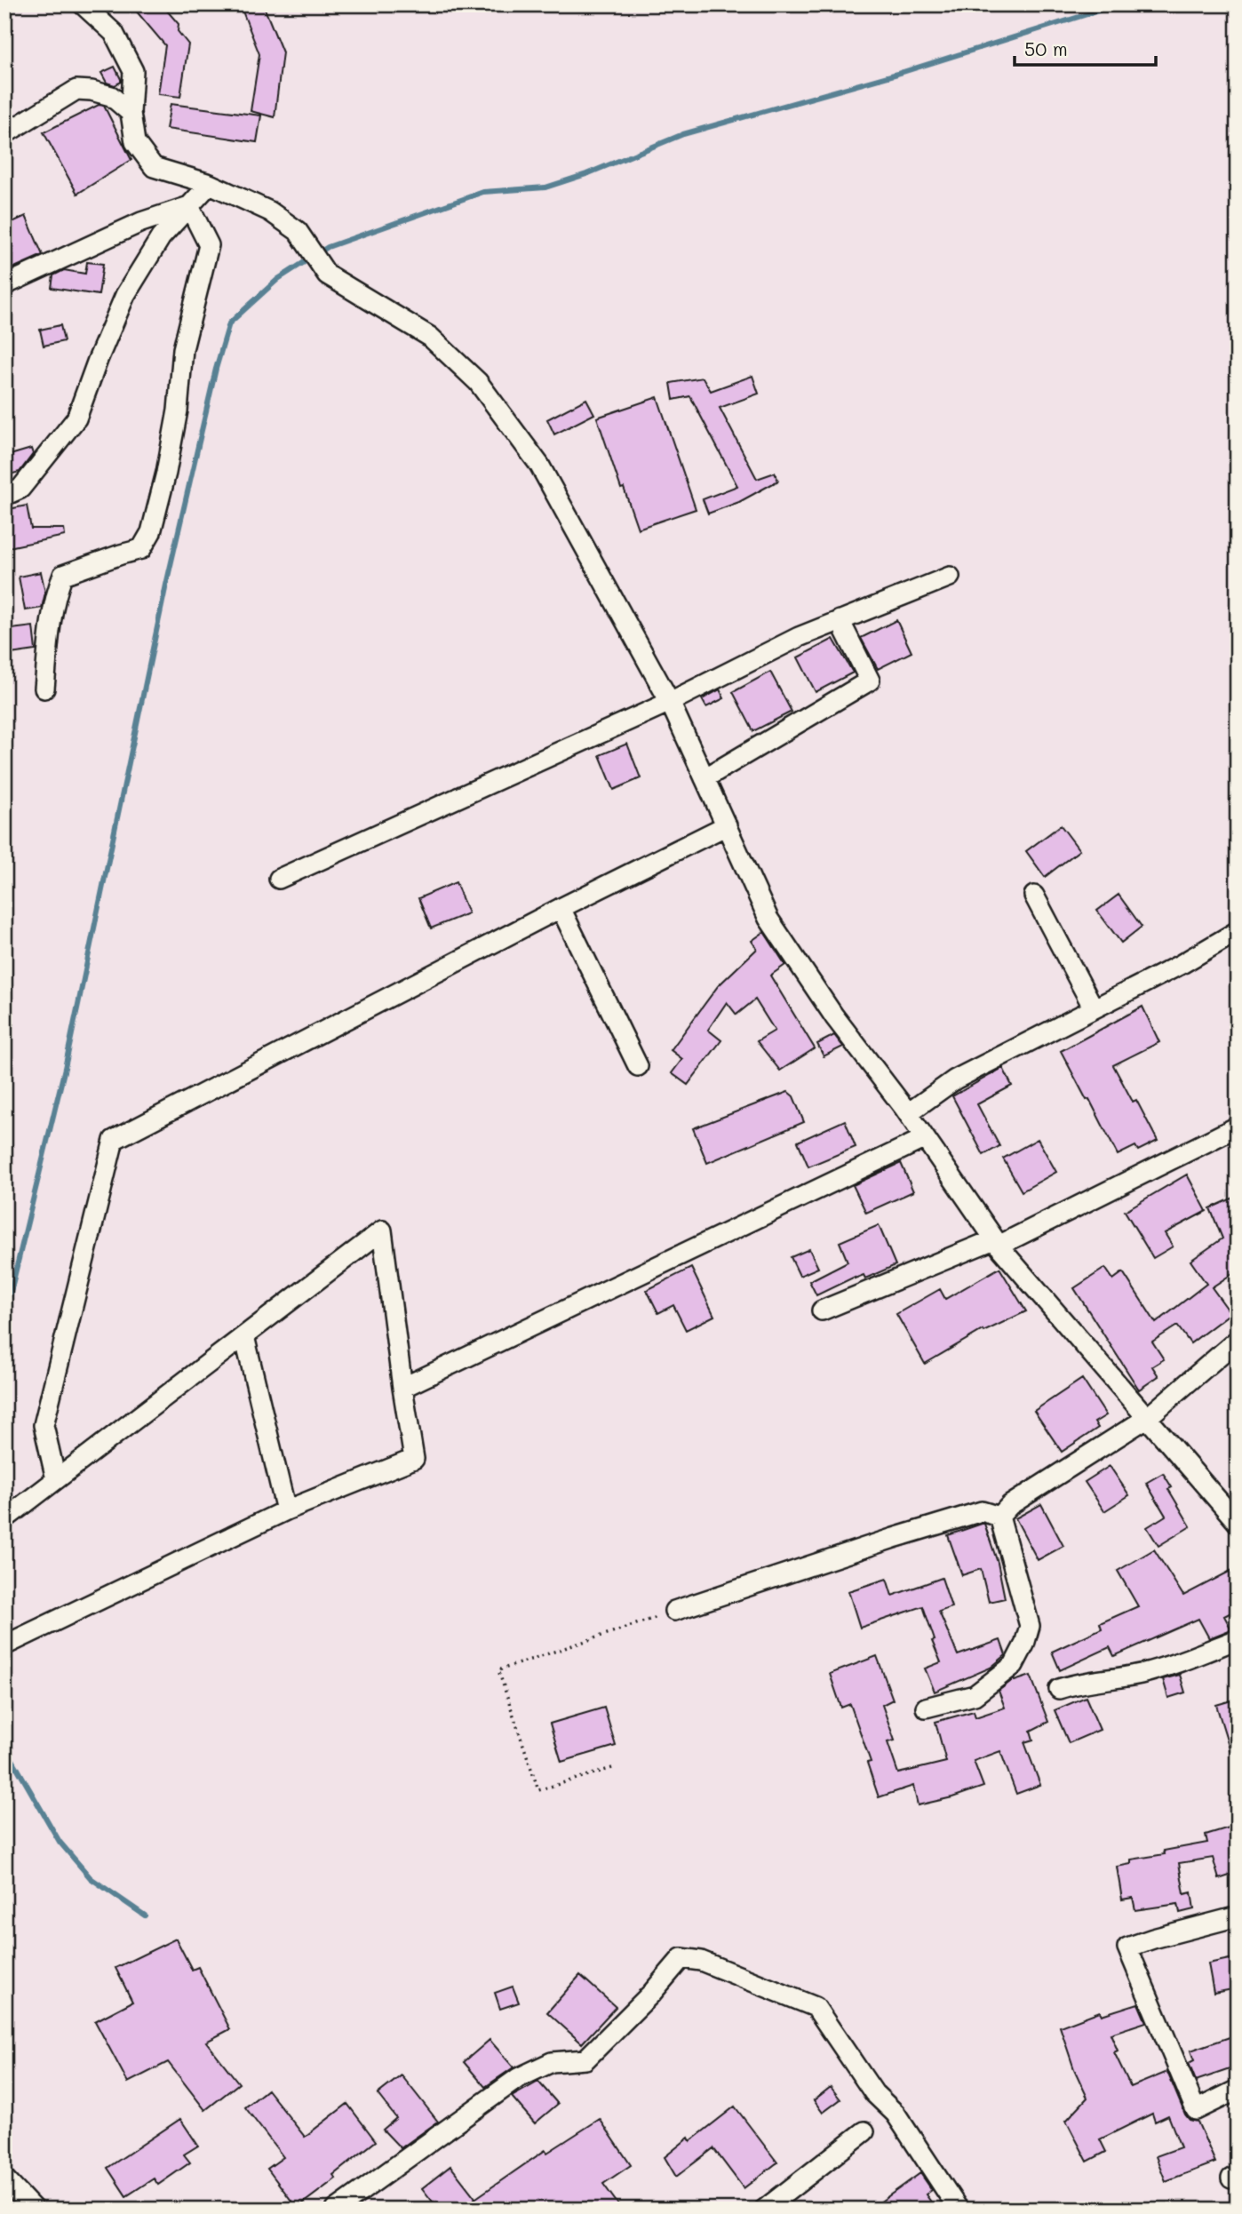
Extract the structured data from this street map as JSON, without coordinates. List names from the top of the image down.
{
  "scale_bar": "50 m"
}
